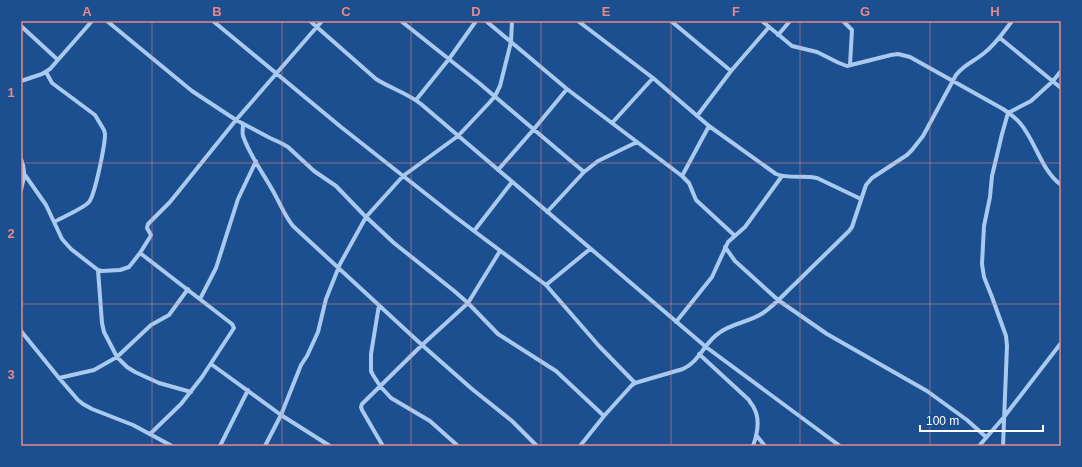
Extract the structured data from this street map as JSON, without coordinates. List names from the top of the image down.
{
  "scale_bar": "100 m",
  "grid": {
    "columns": [
      "A",
      "B",
      "C",
      "D",
      "E",
      "F",
      "G",
      "H"
    ],
    "rows": ["1", "2", "3"]
  }
}
